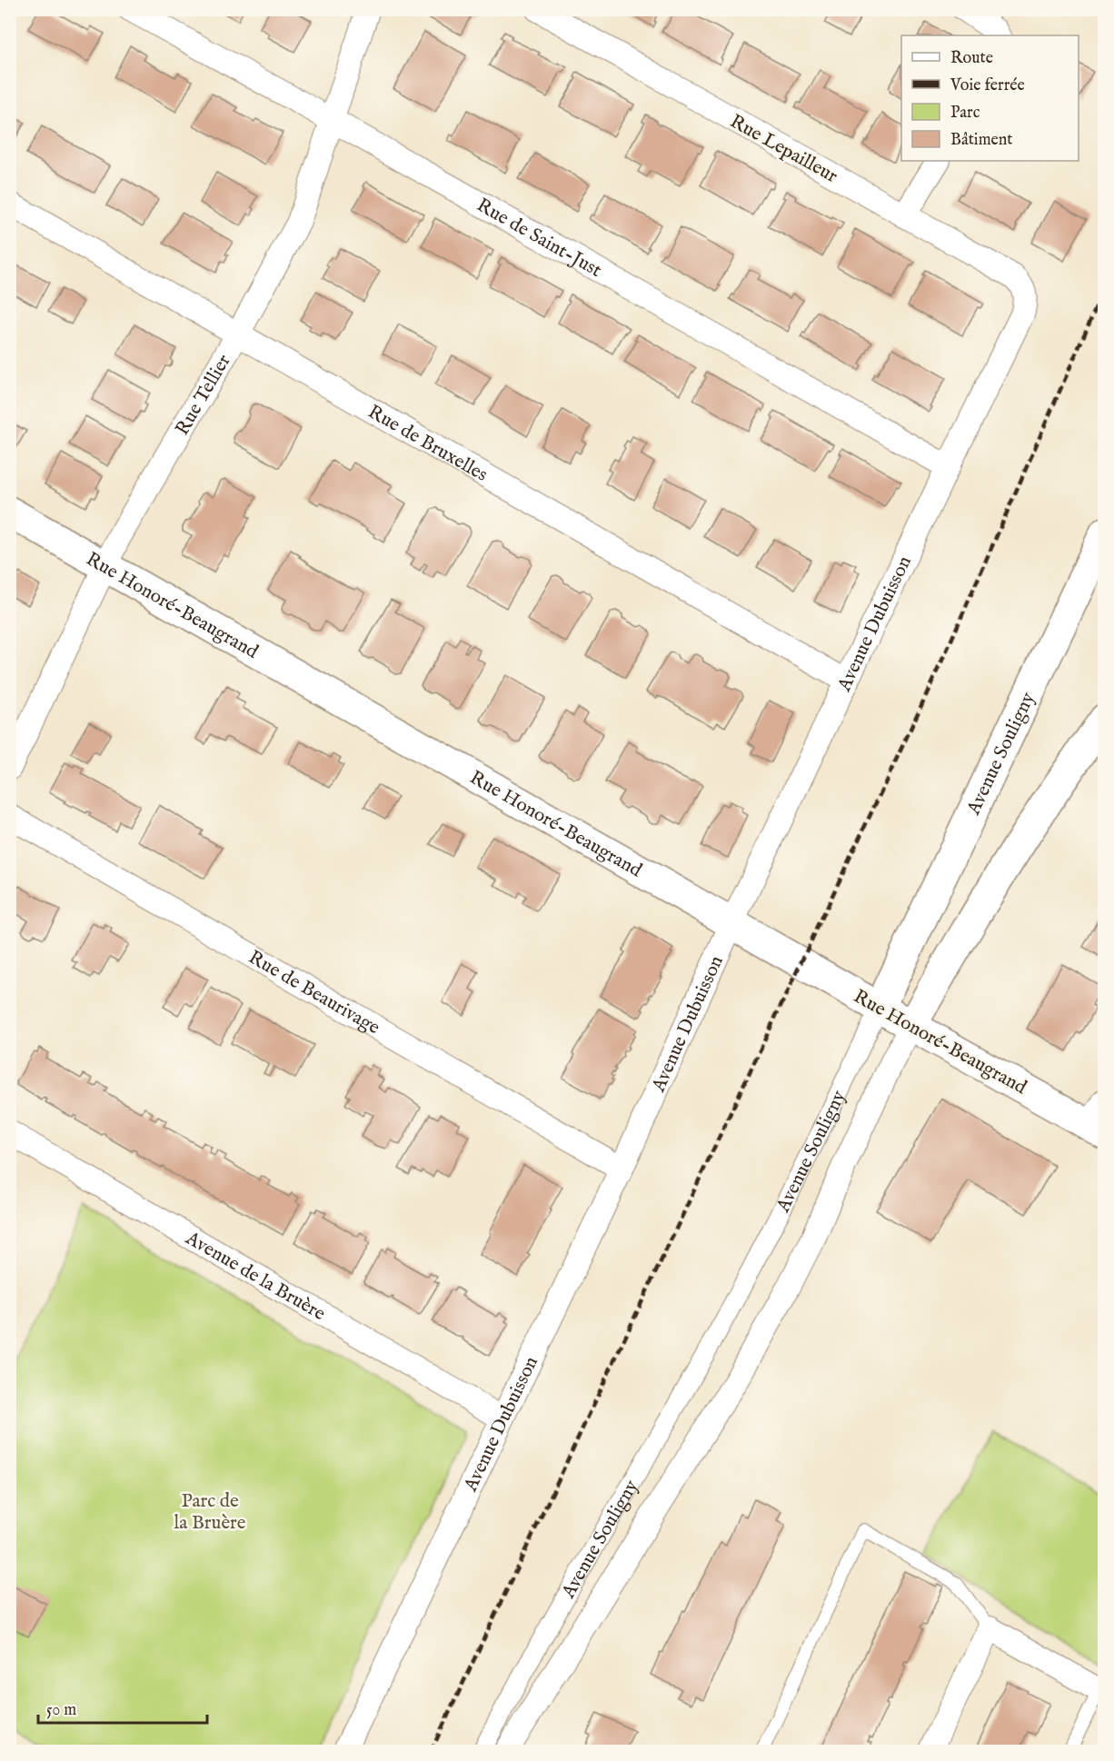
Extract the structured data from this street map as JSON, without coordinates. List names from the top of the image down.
{
  "streets": {
    "main road": ["Rue Honoré-Beaugrand", "Avenue Souligny"],
    "street": [
      "Rue Lepailleur",
      "Rue de Saint-Just",
      "Rue Tellier",
      "Rue de Bruxelles",
      "Avenue Dubuisson",
      "Rue de Beaurivage",
      "Avenue de la Bruère"
    ]
  },
  "crossings": [
    ["Rue Lepailleur", "Avenue Dubuisson"],
    ["Rue de Saint-Just", "Rue Tellier"],
    ["Rue de Saint-Just", "Avenue Dubuisson"],
    ["Rue Tellier", "Rue de Bruxelles"],
    ["Rue Tellier", "Rue Honoré-Beaugrand"],
    ["Rue de Bruxelles", "Avenue Dubuisson"],
    ["Rue Honoré-Beaugrand", "Avenue Dubuisson"],
    ["Rue Honoré-Beaugrand", "Avenue Souligny"],
    ["Avenue Dubuisson", "Rue de Beaurivage"],
    ["Avenue Dubuisson", "Avenue de la Bruère"]
  ],
  "parks": ["Parc de la Bruère"],
  "legend": [
    "Route",
    "Voie ferrée",
    "Parc",
    "Bâtiment"
  ],
  "scale_bar": "50 m"
}
